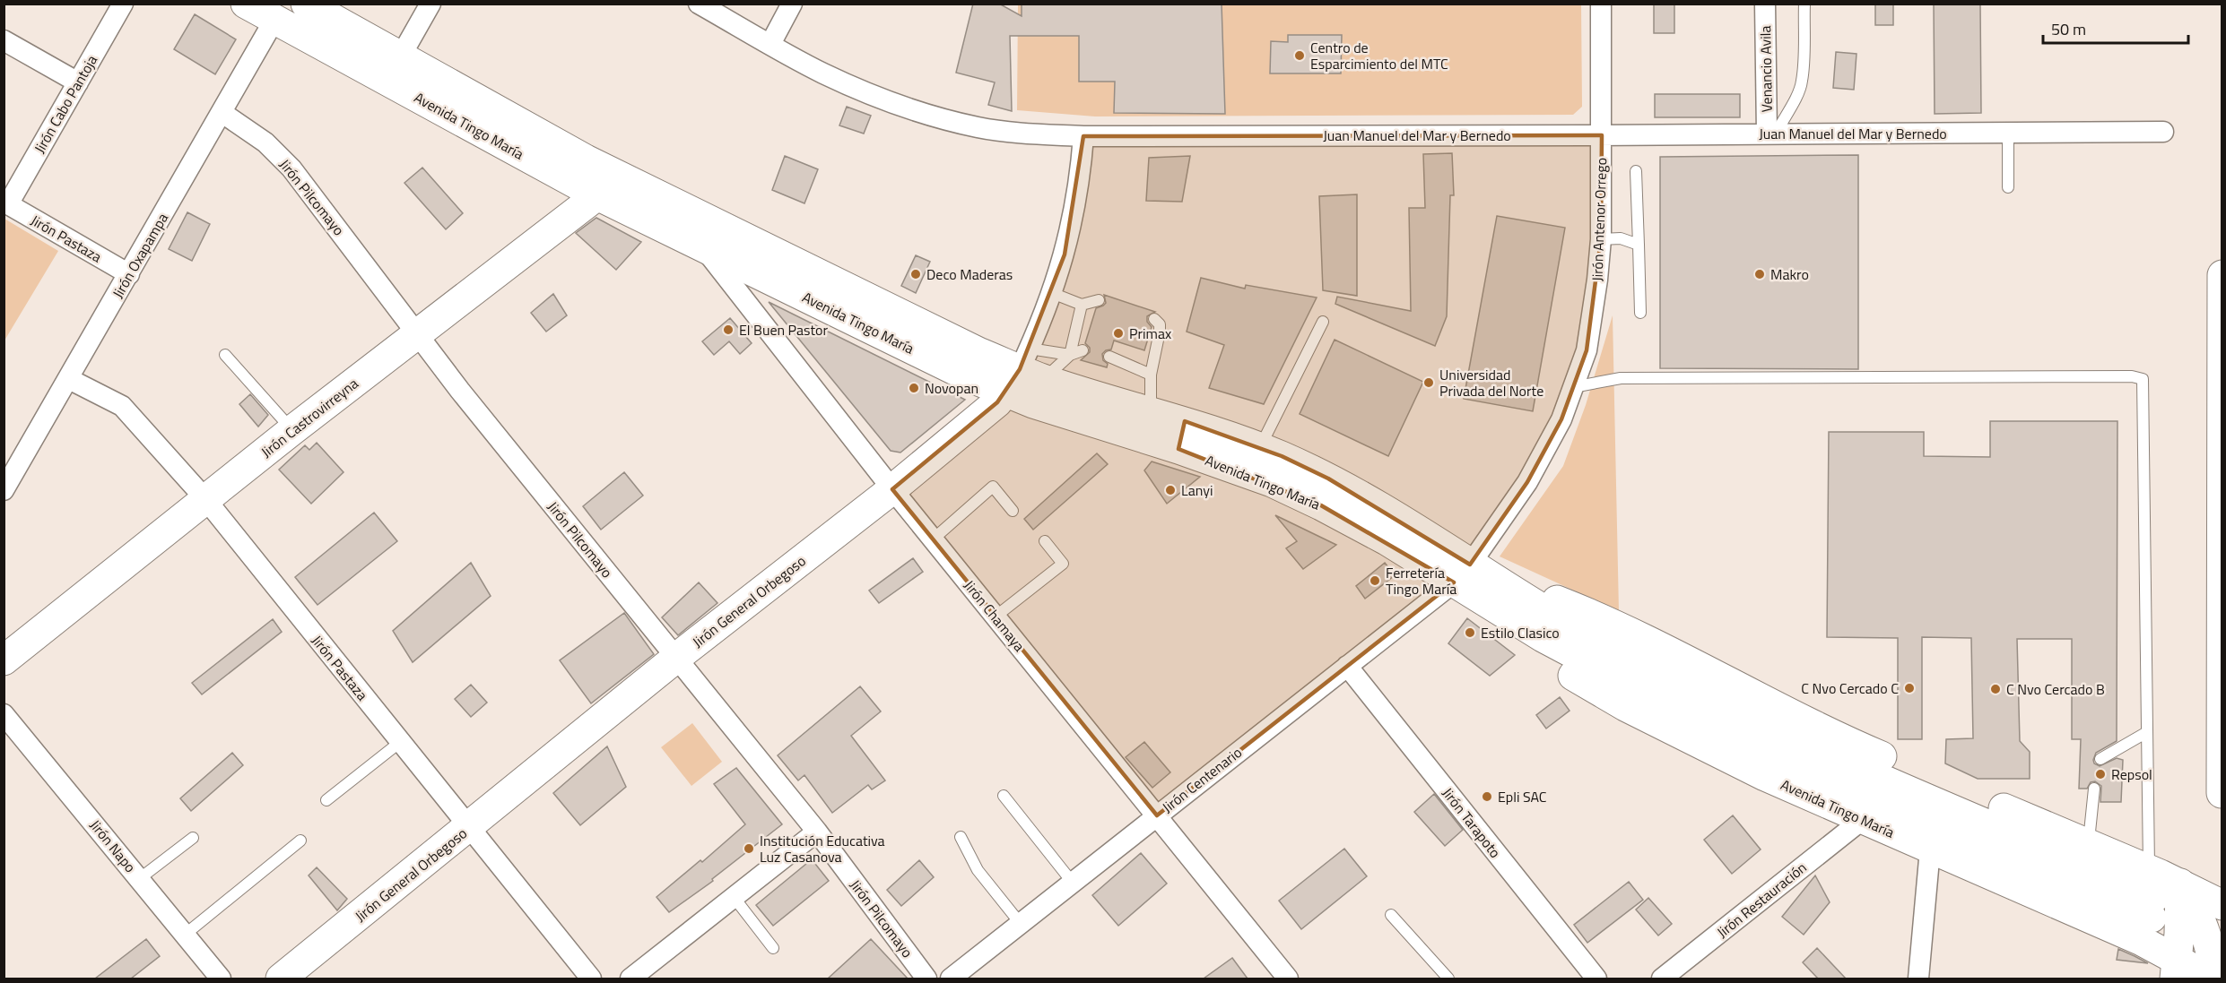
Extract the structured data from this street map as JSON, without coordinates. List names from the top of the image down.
{
  "streets": {
    "main road": ["Avenida Tingo María", "Jirón Castrovirreyna", "Jirón General Orbegoso"],
    "street": [
      "Venancio Avila",
      "Jirón Cabo Pantoja",
      "Juan Manuel del Mar y Bernedo",
      "Jirón Pilcomayo",
      "Jirón Antenor Orrego",
      "Jirón Pastaza",
      "Jirón Oxapampa",
      "Jirón Chamaya",
      "Jirón Centenario",
      "Jirón Tarapoto",
      "Jirón Napo",
      "Jirón Restauración"
    ]
  },
  "crossings": [
    ["Venancio Avila", "Juan Manuel del Mar y Bernedo"],
    ["Jirón Cabo Pantoja", "Jirón Pastaza"],
    ["Avenida Tingo María", "Jirón Antenor Orrego"],
    ["Avenida Tingo María", "Jirón Oxapampa"],
    ["Avenida Tingo María", "Jirón Castrovirreyna"],
    ["Avenida Tingo María", "Jirón General Orbegoso"],
    ["Avenida Tingo María", "Jirón Chamaya"],
    ["Avenida Tingo María", "Jirón Centenario"],
    ["Avenida Tingo María", "Jirón Restauración"],
    ["Juan Manuel del Mar y Bernedo", "Jirón Antenor Orrego"],
    ["Juan Manuel del Mar y Bernedo", "Jirón General Orbegoso"],
    ["Jirón Pilcomayo", "Jirón Oxapampa"],
    ["Jirón Pilcomayo", "Jirón Castrovirreyna"],
    ["Jirón Pilcomayo", "Jirón General Orbegoso"],
    ["Jirón Antenor Orrego", "Jirón Centenario"],
    ["Jirón Pastaza", "Jirón Oxapampa"],
    ["Jirón Pastaza", "Jirón Castrovirreyna"],
    ["Jirón Pastaza", "Jirón General Orbegoso"],
    ["Jirón General Orbegoso", "Jirón Chamaya"],
    ["Jirón Chamaya", "Jirón Centenario"],
    ["Jirón Centenario", "Jirón Tarapoto"]
  ],
  "places": [
    "Centro de Esparcimiento del MTC",
    "Deco Maderas",
    "Makro",
    "El Buen Pastor",
    "Primax",
    "Universidad Privada del Norte",
    "Novopan",
    "Lanyi",
    "Ferretería Tingo María",
    "Estilo Clasico",
    "C Nvo Cercado C",
    "C Nvo Cercado B",
    "Repsol",
    "Epli SAC",
    "Institución Educativa Luz Casanova"
  ],
  "scale_bar": "50 m"
}
